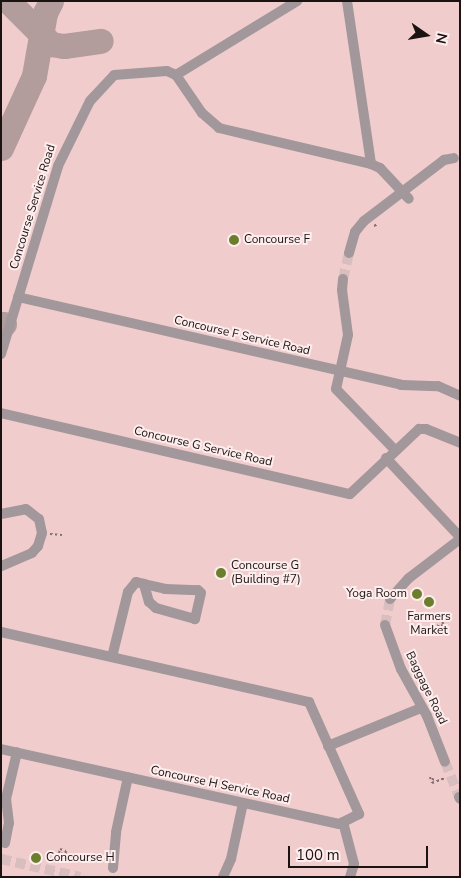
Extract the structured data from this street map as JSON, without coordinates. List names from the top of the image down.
{
  "streets": {
    "lane": [
      "Concourse Service Road",
      "Concourse F Service Road",
      "Concourse G Service Road",
      "Baggage Road",
      "Concourse H Service Road"
    ]
  },
  "crossings": [
    ["Concourse Service Road", "Concourse F Service Road"]
  ],
  "places": [
    "Concourse F",
    "Concourse G (Building #7)",
    "Yoga Room",
    "Farmers Market",
    "Concourse H"
  ],
  "scale_bar": "100 m",
  "north": "right"
}
